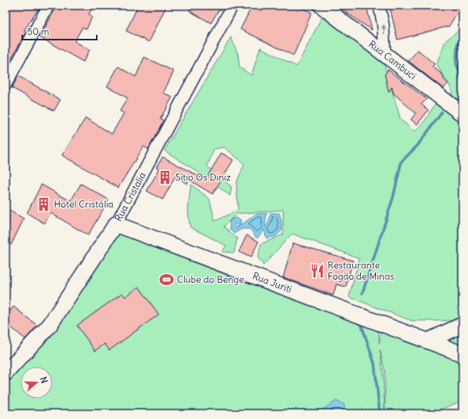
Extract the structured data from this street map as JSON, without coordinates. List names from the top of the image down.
{
  "streets": {
    "street": ["Rua Cambuci", "Rua Cristalia", "Rua Juriti"]
  },
  "crossings": [
    ["Rua Cristalia", "Rua Juriti"]
  ],
  "places": {
    "building": ["Sítio Os Diniz", "Hotel Cristália"],
    "restaurant": ["Restaurante Fogão de Minas"],
    "sports": ["Clube do Benge"]
  },
  "scale_bar": "50 m",
  "north": "right"
}
